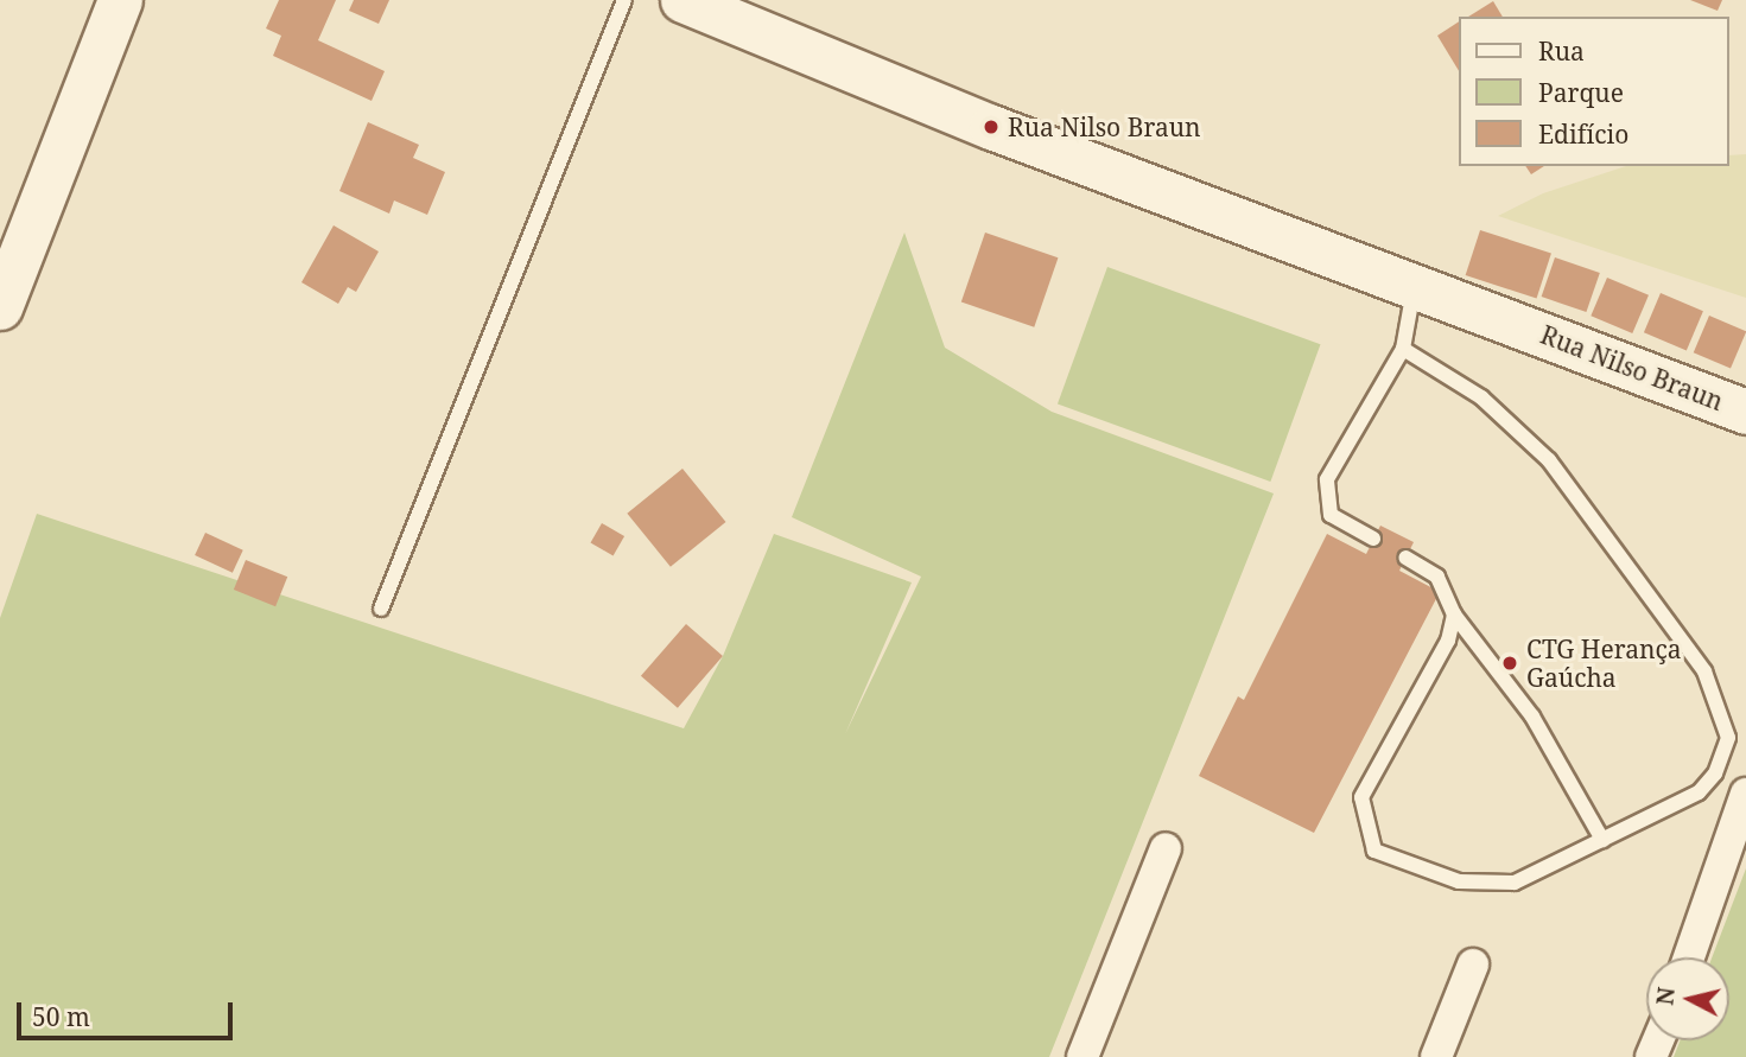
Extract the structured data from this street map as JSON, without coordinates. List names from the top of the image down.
{
  "streets": {
    "street": ["Rua Nilso Braun"]
  },
  "places": ["Rua Nilso Braun", "CTG Herança Gaúcha"],
  "legend": ["Rua", "Parque", "Edifício"],
  "scale_bar": "50 m",
  "north": "left"
}
